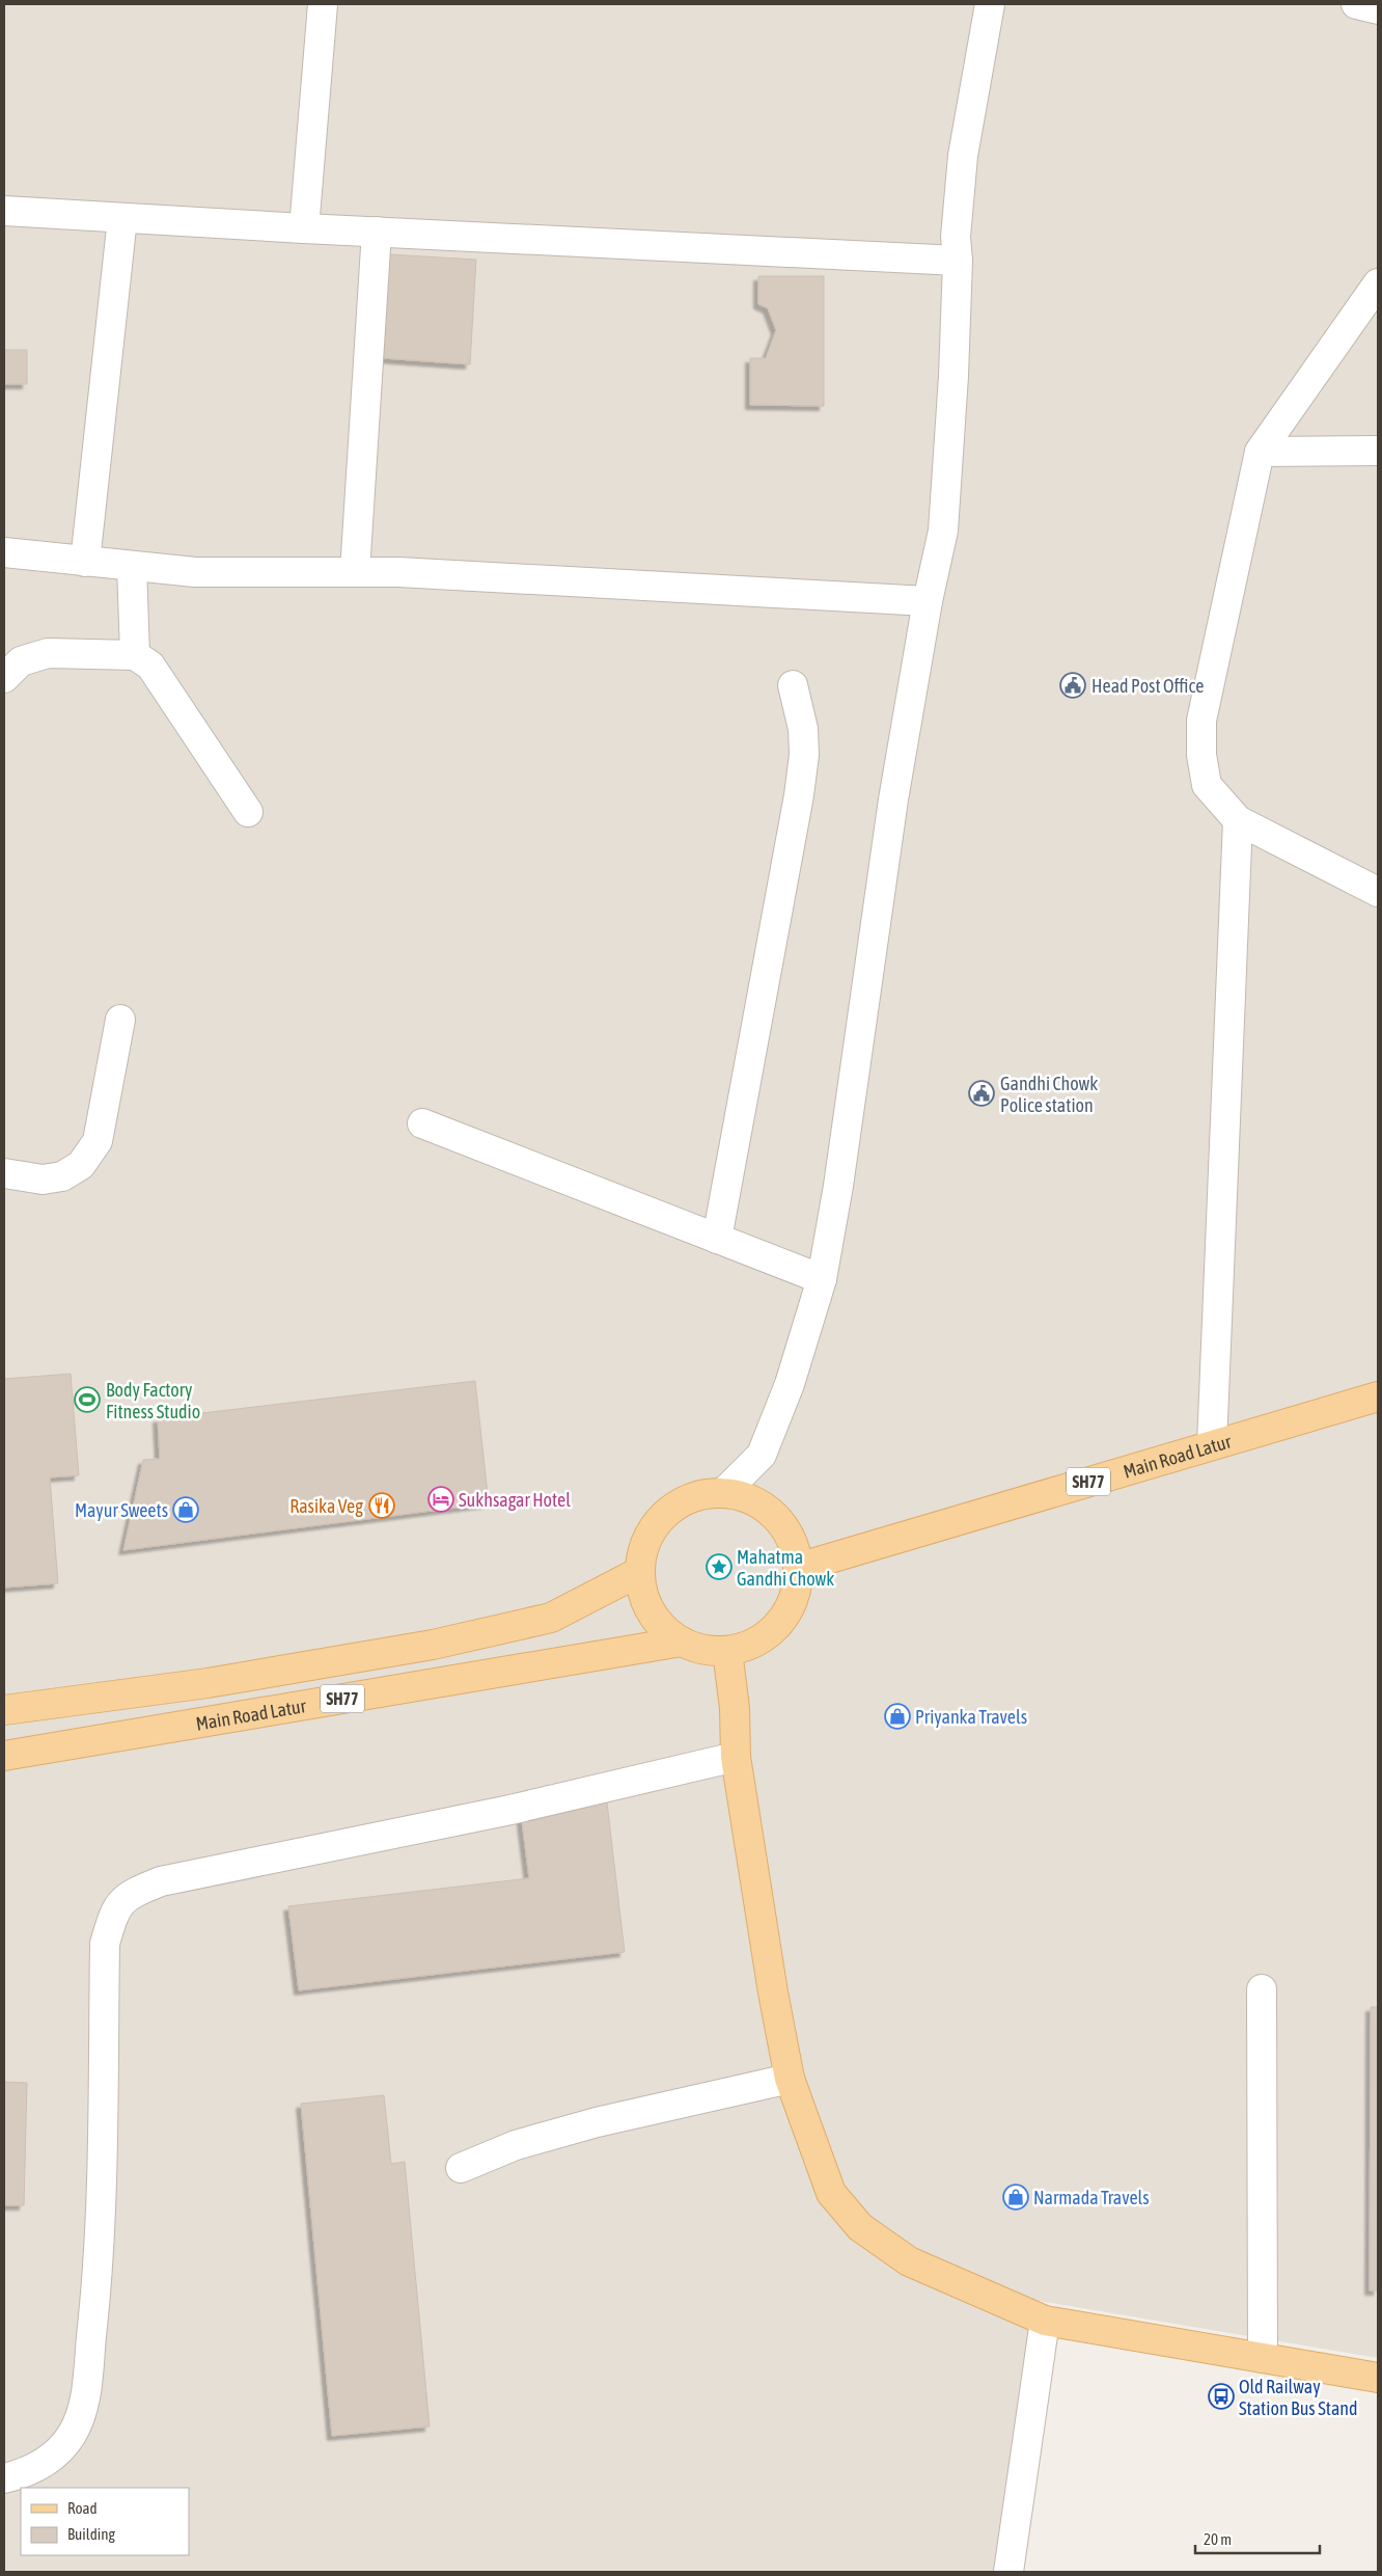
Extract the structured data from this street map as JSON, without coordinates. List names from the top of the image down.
{
  "streets": {
    "main road": ["Main Road Latur", "SH77"]
  },
  "crossings": [
    ["Main Road Latur", "SH77"]
  ],
  "places": {
    "public building": ["Head Post Office", "Gandhi Chowk Police station"],
    "sports": ["Body Factory Fitness Studio"],
    "hotel": ["Sukhsagar Hotel"],
    "restaurant": ["Rasika Veg"],
    "shop": ["Mayur Sweets", "Priyanka Travels", "Narmada Travels"],
    "place": ["Mahatma Gandhi Chowk"],
    "bus stop": ["Old Railway Station Bus Stand"]
  },
  "legend": ["Road", "Building"],
  "scale_bar": "20 m"
}
